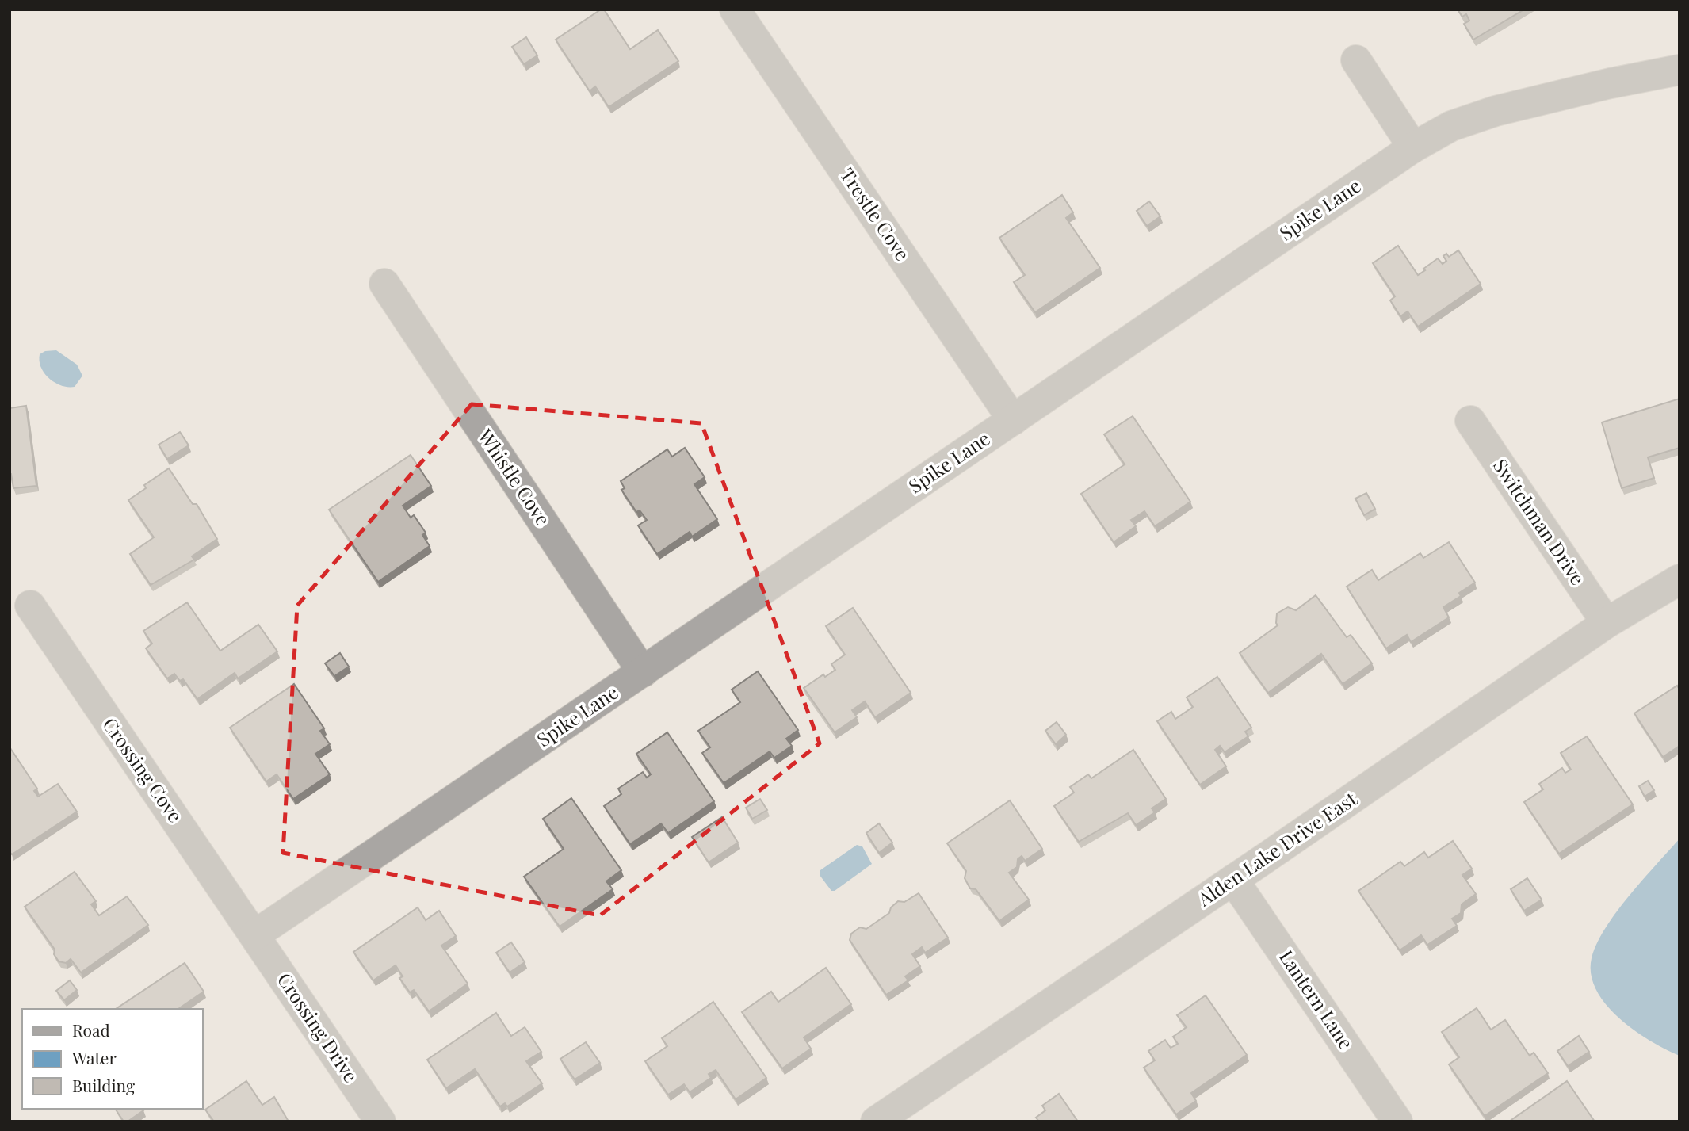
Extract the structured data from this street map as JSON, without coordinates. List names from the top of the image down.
{
  "streets": {
    "street": [
      "Spike Lane",
      "Trestle Cove",
      "Whistle Cove",
      "Switchman Drive",
      "Crossing Cove",
      "Alden Lake Drive East",
      "Lantern Lane",
      "Crossing Drive"
    ]
  },
  "crossings": [
    ["Spike Lane", "Trestle Cove"],
    ["Spike Lane", "Whistle Cove"],
    ["Spike Lane", "Crossing Cove"],
    ["Spike Lane", "Crossing Drive"],
    ["Switchman Drive", "Alden Lake Drive East"],
    ["Crossing Cove", "Crossing Drive"],
    ["Alden Lake Drive East", "Lantern Lane"]
  ],
  "legend": ["Road", "Water", "Building"]
}
